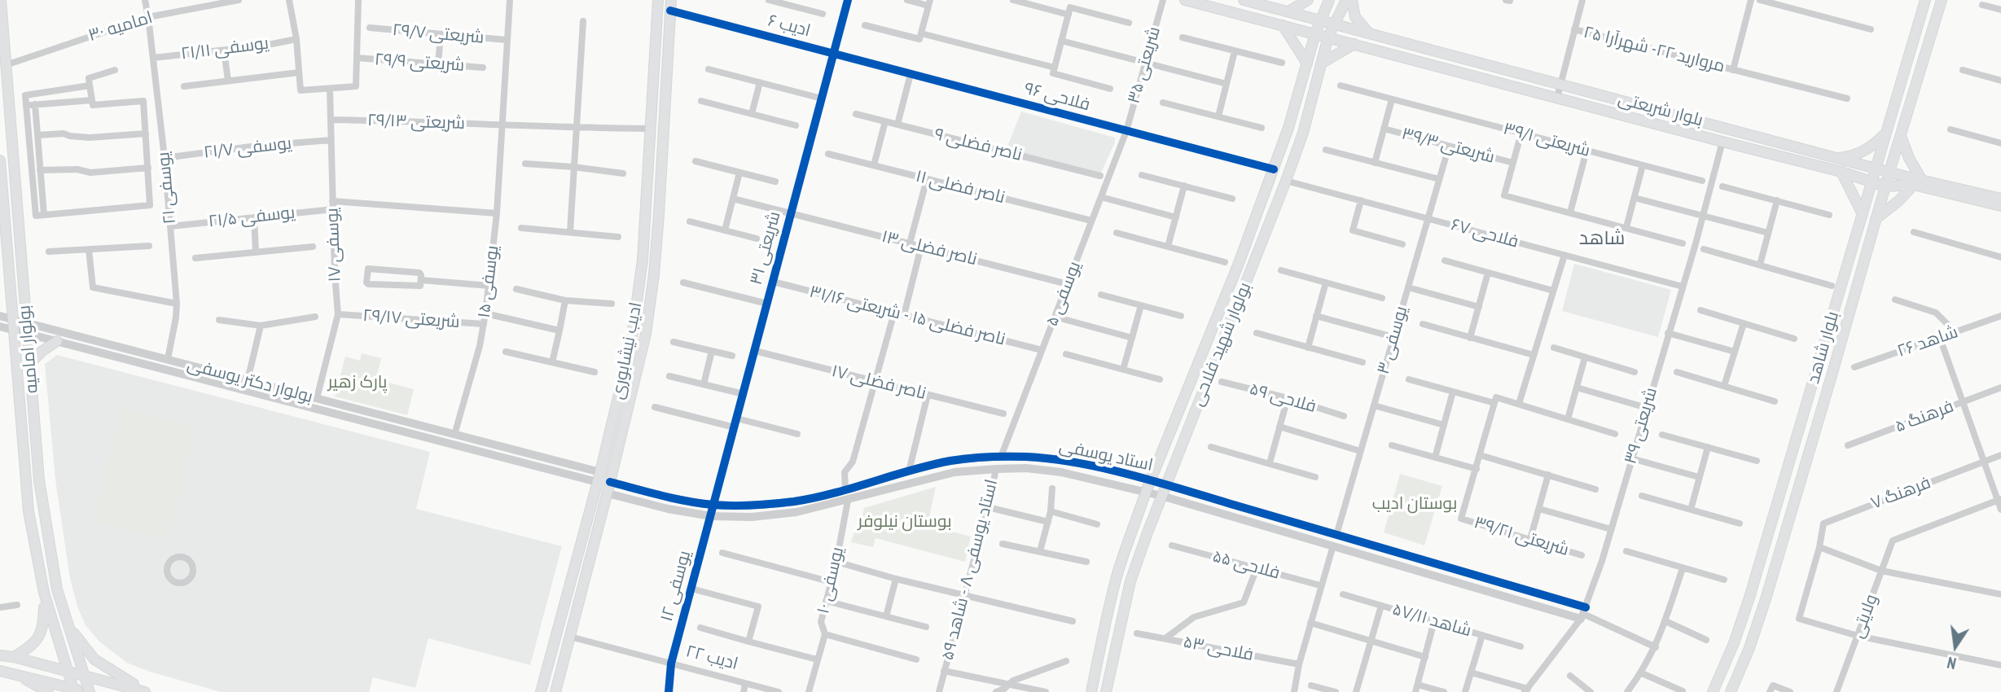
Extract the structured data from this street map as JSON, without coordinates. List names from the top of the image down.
{
  "streets": {
    "main road": [
      "بلوار شریعتی",
      "بولوار شهید فلاحی",
      "بلوار شاهد",
      "بولوار امامیه",
      "ادیب نیشابوری"
    ],
    "street": [
      "ادیب ۶",
      "امامیه ۳۰",
      "شریعتی ۲۹/۷",
      "یوسفی ۲۱/۱۱",
      "مروارید ۲۲- شهرآرا ۲۵",
      "شریعتی ۲۹/۹",
      "شریعتی ۳۵",
      "فلاحی ۹۶",
      "شریعتی ۲۹/۱۳",
      "شریعتی ۳۹/۱",
      "ناصر فضلی ۹",
      "شریعتی ۳۹/۳",
      "یوسفی ۲۱/۷",
      "ناصر فضلی ۱۱",
      "یوسفی ۲۱",
      "یوسفی ۲۱/۵",
      "فلاحی ۶۷",
      "یوسفی ۱۷",
      "شریعتی ۳۱",
      "ناصر فضلی ۱۳",
      "یوسفی ۱۵",
      "یوسفی ۵",
      "ناصر فضلی ۱۵ - شریعتی ۳۱/۱۶",
      "شریعتی ۲۹/۱۷",
      "یوسفی ۳",
      "شاهد ۲۶",
      "بولوار دکتر یوسفی",
      "ناصر فضلی ۱۷",
      "فلاحی ۵۹",
      "فرهنگ ۵",
      "شریعتی ۳۹",
      "استاد یوسفی",
      "فرهنگ ۷",
      "شریعتی ۳۹/۲۱",
      "فلاحی ۵۵",
      "استاد یوسفی ۸ - شاهد ۵۹",
      "یوسفی ۱۰",
      "یوسفی ۱۲",
      "ولایتی",
      "شاهد ۵۷/۱۱",
      "فلاحی ۵۳",
      "ادیب ۲۲"
    ]
  },
  "crossings": [
    ["ادیب ۶", "فلاحی ۹۶"],
    ["ادیب ۶", "شریعتی ۳۱"],
    ["ادیب ۶", "ادیب نیشابوری"],
    ["امامیه ۳۰", "یوسفی ۲۱"],
    ["امامیه ۳۰", "بولوار امامیه"],
    ["شریعتی ۲۹/۷", "یوسفی ۱۵"],
    ["یوسفی ۲۱/۱۱", "یوسفی ۲۱"],
    ["شریعتی ۳۵", "فلاحی ۹۶"],
    ["شریعتی ۳۵", "یوسفی ۵"],
    ["فلاحی ۹۶", "شریعتی ۳۱"],
    ["فلاحی ۹۶", "یوسفی ۵"],
    ["فلاحی ۹۶", "بولوار شهید فلاحی"],
    ["بلوار شریعتی", "بولوار شهید فلاحی"],
    ["بلوار شریعتی", "بلوار شاهد"],
    ["بلوار شریعتی", "شریعتی ۳۹"],
    ["شریعتی ۲۹/۱۳", "یوسفی ۱۷"],
    ["شریعتی ۲۹/۱۳", "یوسفی ۱۵"],
    ["شریعتی ۲۹/۱۳", "ادیب نیشابوری"],
    ["شریعتی ۳۹/۳", "یوسفی ۳"],
    ["یوسفی ۲۱/۷", "یوسفی ۲۱"],
    ["یوسفی ۲۱/۷", "یوسفی ۱۷"],
    ["ناصر فضلی ۱۱", "یوسفی ۵"],
    ["یوسفی ۲۱", "یوسفی ۲۱/۵"],
    ["یوسفی ۲۱", "بولوار دکتر یوسفی"],
    ["یوسفی ۲۱/۵", "یوسفی ۱۷"],
    ["فلاحی ۶۷", "یوسفی ۳"],
    ["فلاحی ۶۷", "بولوار شهید فلاحی"],
    ["فلاحی ۶۷", "شریعتی ۳۹"],
    ["یوسفی ۱۷", "شریعتی ۲۹/۱۷"],
    ["یوسفی ۱۷", "بولوار دکتر یوسفی"],
    ["شریعتی ۳۱", "ناصر فضلی ۱۳"],
    ["شریعتی ۳۱", "ناصر فضلی ۱۵ - شریعتی ۳۱/۱۶"],
    ["شریعتی ۳۱", "ناصر فضلی ۱۷"],
    ["شریعتی ۳۱", "استاد یوسفی"],
    ["شریعتی ۳۱", "یوسفی ۱۲"],
    ["ناصر فضلی ۱۳", "یوسفی ۵"],
    ["یوسفی ۱۵", "شریعتی ۲۹/۱۷"],
    ["یوسفی ۱۵", "بولوار دکتر یوسفی"],
    ["یوسفی ۵", "ناصر فضلی ۱۵ - شریعتی ۳۱/۱۶"],
    ["یوسفی ۵", "استاد یوسفی"],
    ["یوسفی ۳", "استاد یوسفی"],
    ["بولوار شهید فلاحی", "استاد یوسفی"],
    ["بولوار امامیه", "بولوار دکتر یوسفی"],
    ["ادیب نیشابوری", "بولوار دکتر یوسفی"],
    ["ادیب نیشابوری", "استاد یوسفی"],
    ["ادیب نیشابوری", "ادیب ۲۲"],
    ["شریعتی ۳۹", "استاد یوسفی"],
    ["استاد یوسفی", "استاد یوسفی ۸ - شاهد ۵۹"],
    ["استاد یوسفی", "یوسفی ۱۰"],
    ["استاد یوسفی", "یوسفی ۱۲"],
    ["یوسفی ۱۲", "ادیب ۲۲"]
  ],
  "districts": ["شاهد"],
  "parks": ["پارک زهیر", "بوستان ادیب", "بوستان نیلوفر"],
  "north": "bottom"
}
